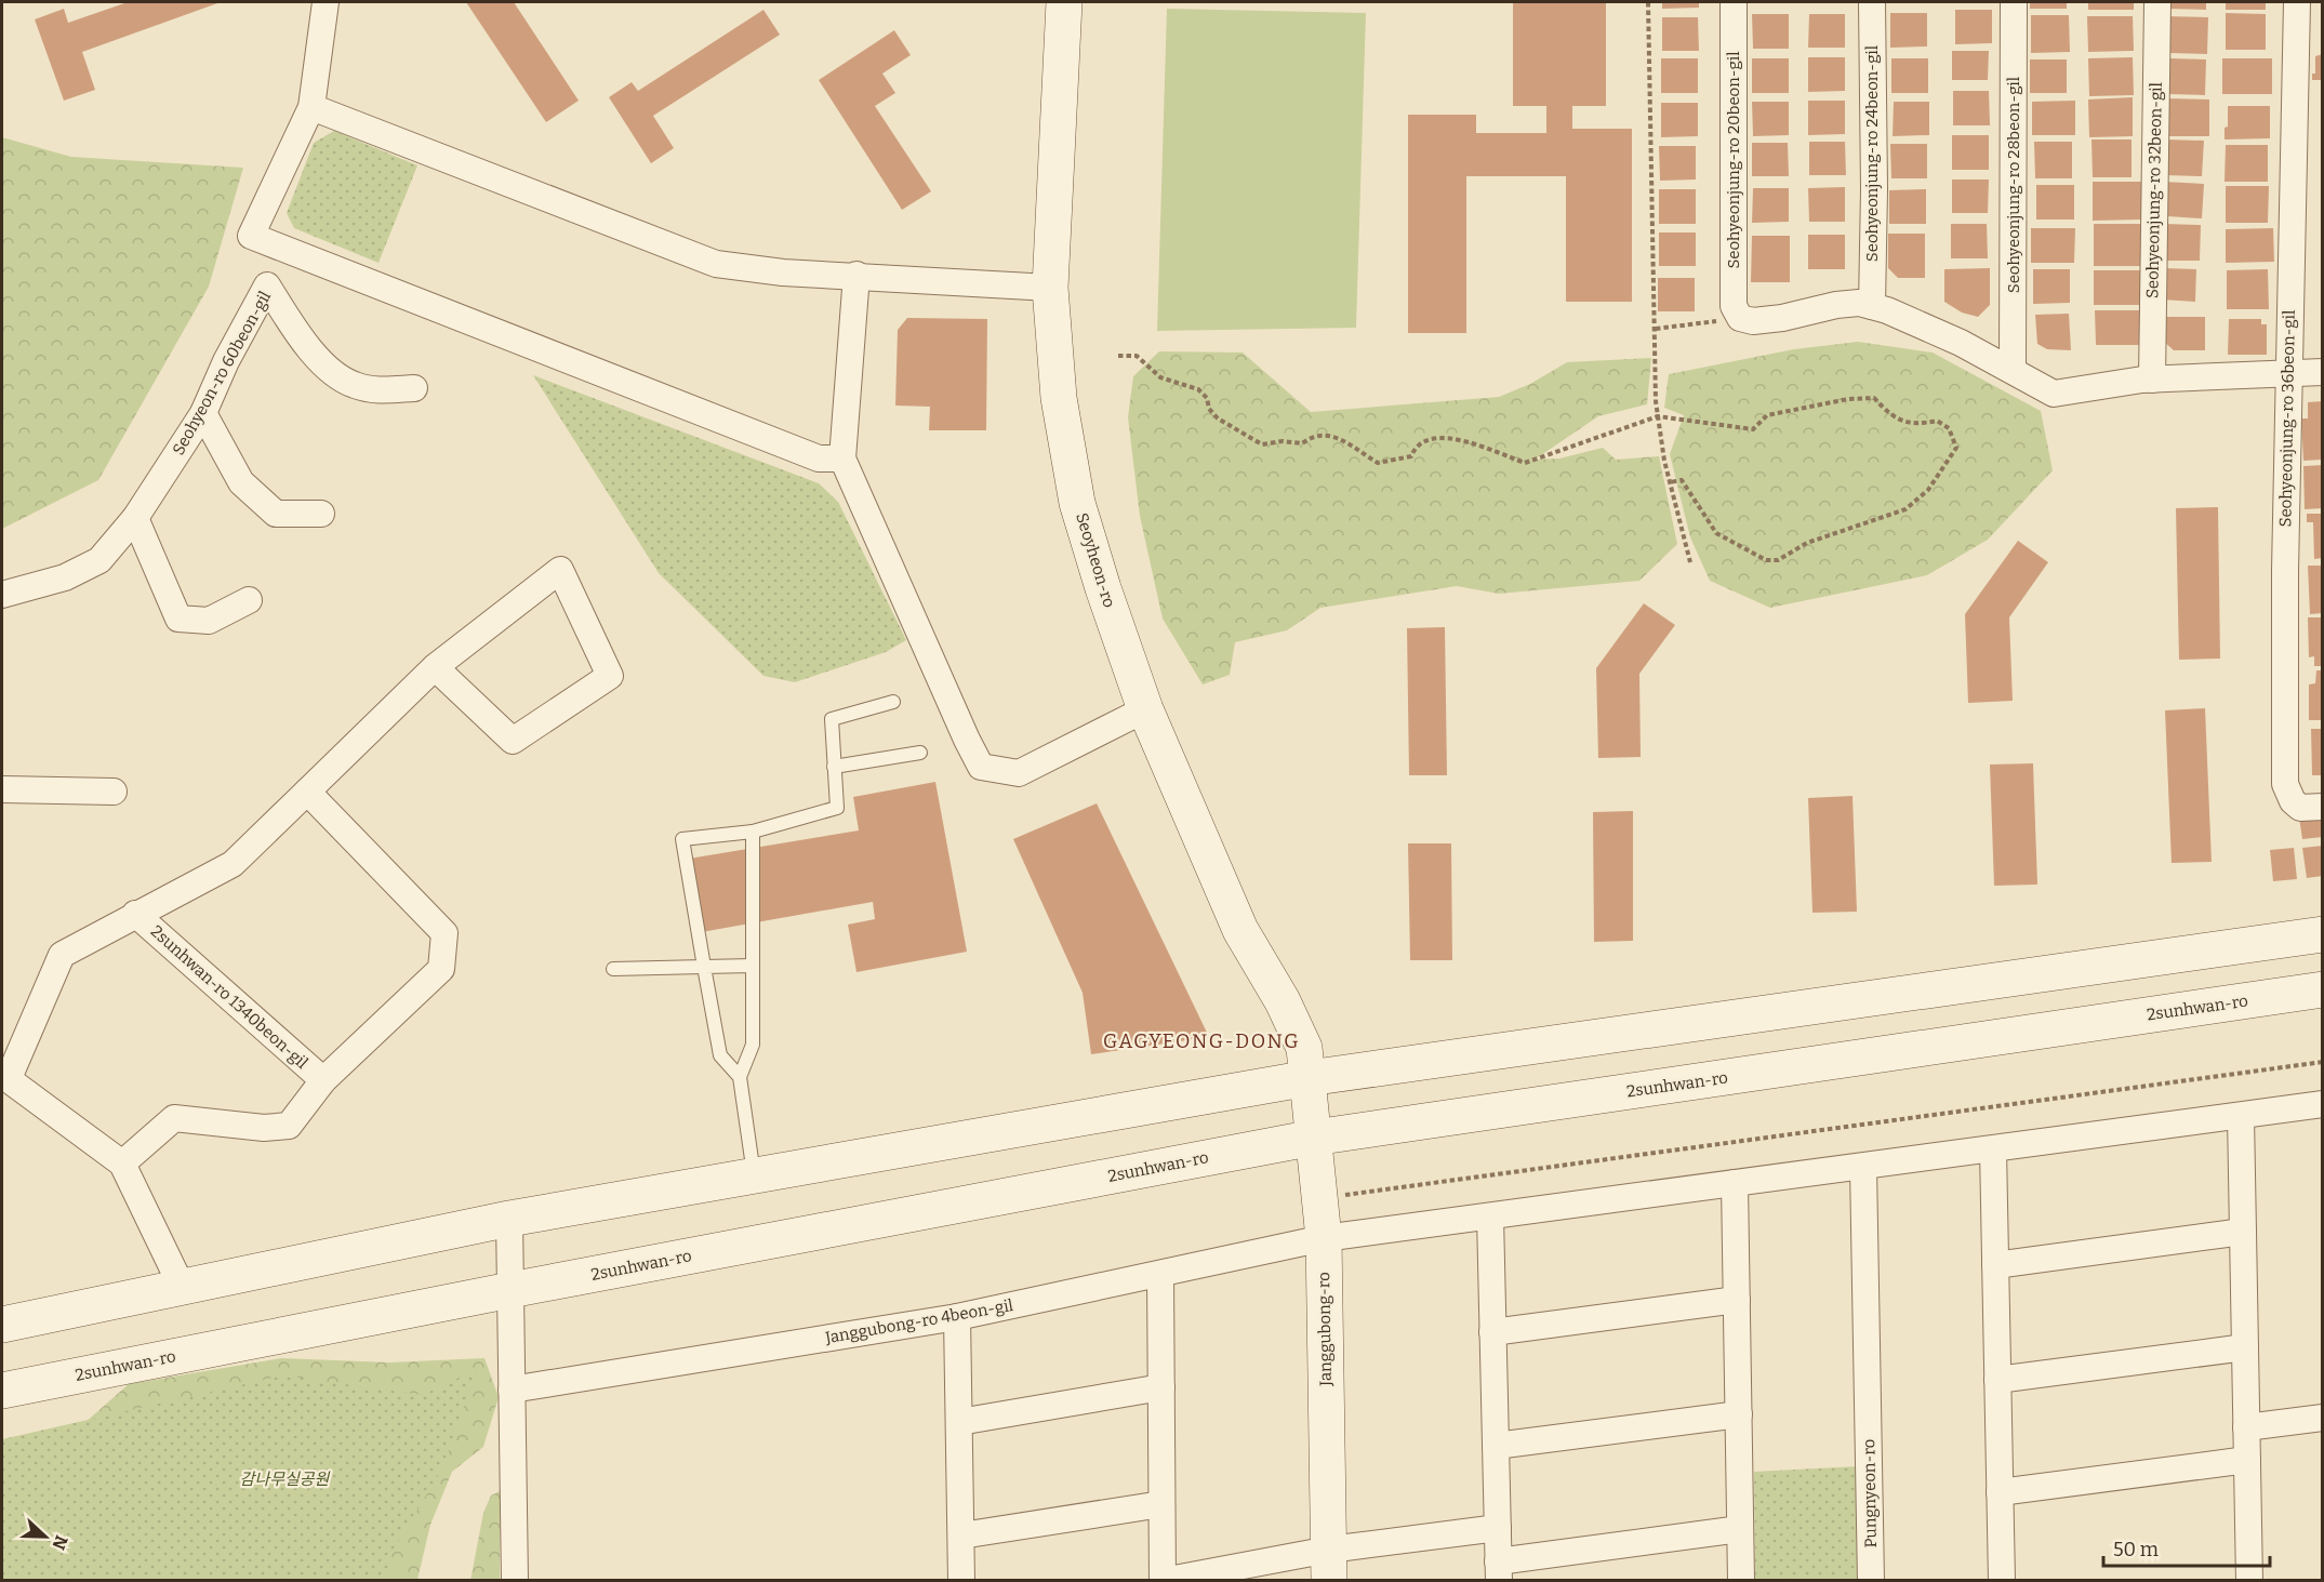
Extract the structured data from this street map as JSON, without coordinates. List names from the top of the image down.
{
  "streets": {
    "street": [
      "Seohyeonjung-ro 24beon-gil",
      "Seohyeonjung-ro 20beon-gil",
      "Seohyeonjung-ro 28beon-gil",
      "Seohyeonjung-ro 32beon-gil",
      "Seohyeon-ro 60beon-gil",
      "Seohyeonjung-ro 36beon-gil",
      "Seoyheon-ro",
      "2sunhwan-ro 1340beon-gil",
      "2sunhwan-ro",
      "Janggubong-ro 4beon-gil",
      "Janggubong-ro",
      "Pungnyeon-ro"
    ]
  },
  "crossings": [
    ["Seoyheon-ro", "Janggubong-ro"],
    ["2sunhwan-ro", "Janggubong-ro"],
    ["Janggubong-ro 4beon-gil", "Janggubong-ro"],
    ["Janggubong-ro 4beon-gil", "Pungnyeon-ro"]
  ],
  "districts": ["GAGYEONG-DONG"],
  "parks": ["감나무실공원"],
  "scale_bar": "50 m",
  "north": "right"
}
